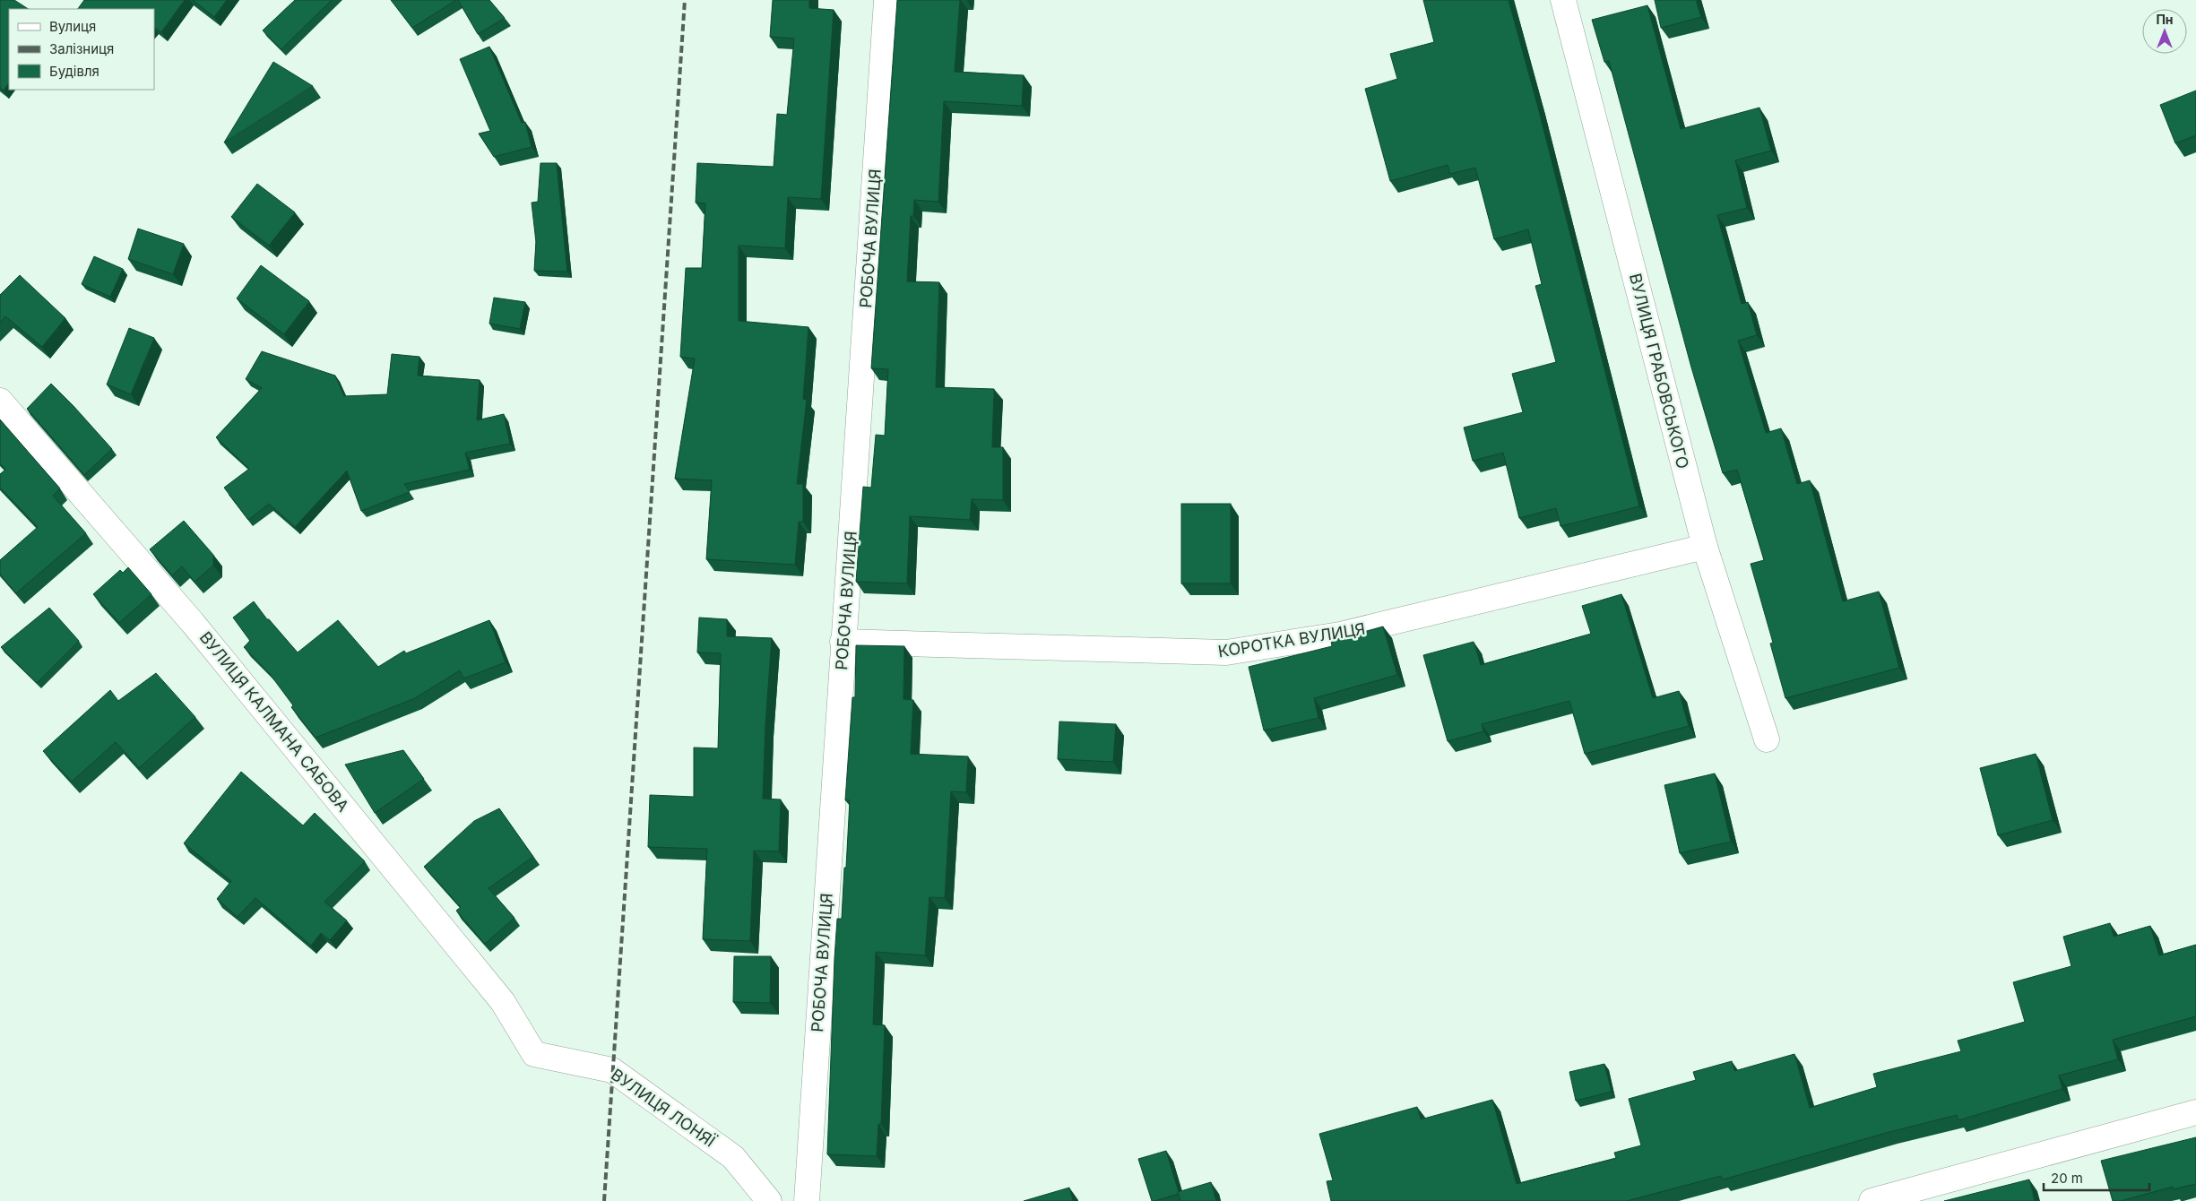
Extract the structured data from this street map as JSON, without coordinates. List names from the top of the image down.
{
  "streets": {
    "street": [
      "РОБОЧА ВУЛИЦЯ",
      "ВУЛИЦЯ ГРАБОВСЬКОГО",
      "КОРОТКА ВУЛИЦЯ",
      "ВУЛИЦЯ КАЛМАНА САБОВА",
      "ВУЛИЦЯ ЛОНЯЇ"
    ]
  },
  "crossings": [
    ["РОБОЧА ВУЛИЦЯ", "КОРОТКА ВУЛИЦЯ"],
    ["ВУЛИЦЯ ГРАБОВСЬКОГО", "КОРОТКА ВУЛИЦЯ"],
    ["ВУЛИЦЯ КАЛМАНА САБОВА", "ВУЛИЦЯ ЛОНЯЇ"]
  ],
  "legend": ["Вулиця", "Залізниця", "Будівля"],
  "scale_bar": "20 m",
  "north": "top"
}
